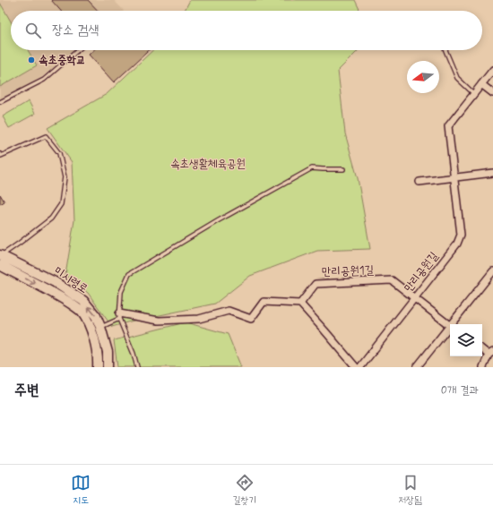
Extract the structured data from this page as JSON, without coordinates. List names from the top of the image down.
{
  "streets": {
    "main road": ["미시령로"],
    "street": ["만리공원1길", "만리공원길"]
  },
  "crossings": [
    ["만리공원1길", "만리공원길"]
  ],
  "parks": ["속초생활체육공원"],
  "places": ["속초중학교"],
  "north": "left",
  "page": {
    "search": "장소 검색",
    "heading": ["주변", "0개 결과"],
    "nav": ["지도", "길찾기", "저장됨"]
  }
}
